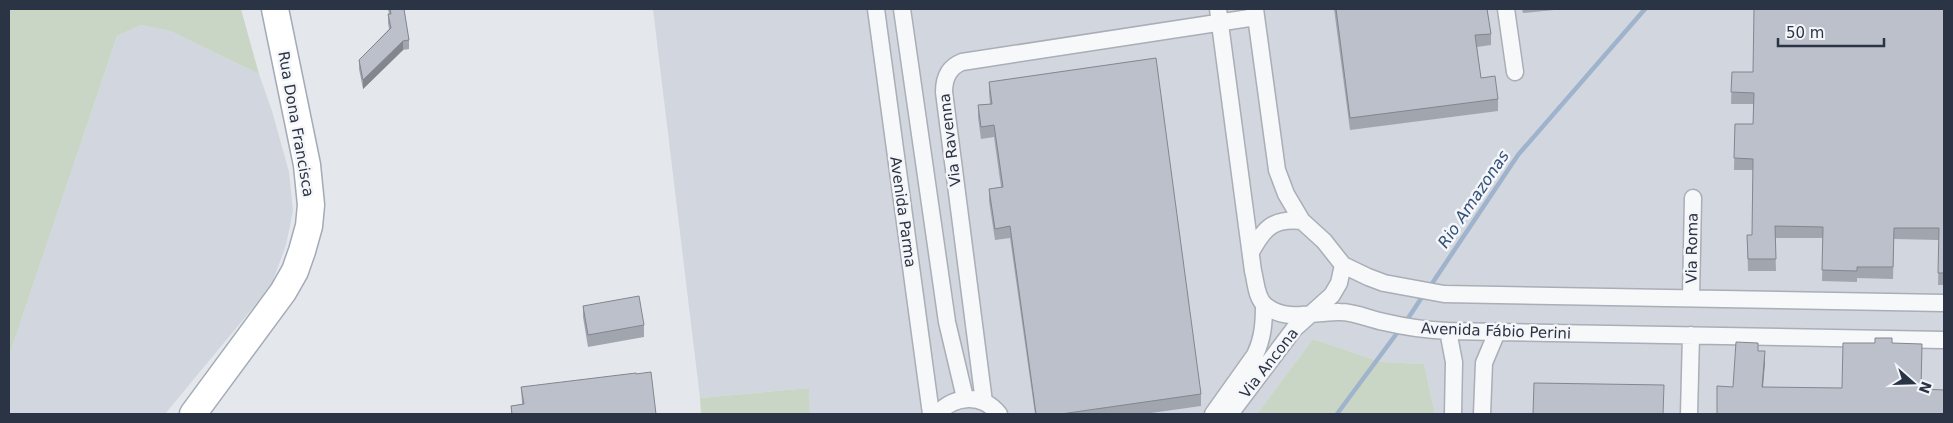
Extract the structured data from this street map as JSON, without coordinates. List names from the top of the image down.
{
  "streets": {
    "main road": ["Rua Dona Francisca"],
    "street": [
      "Via Ravenna",
      "Avenida Parma",
      "Via Roma",
      "Avenida Fábio Perini",
      "Via Ancona"
    ]
  },
  "crossings": [
    ["Avenida Fábio Perini", "Via Ancona"]
  ],
  "water": ["Rio Amazonas"],
  "scale_bar": "50 m",
  "north": "right"
}
